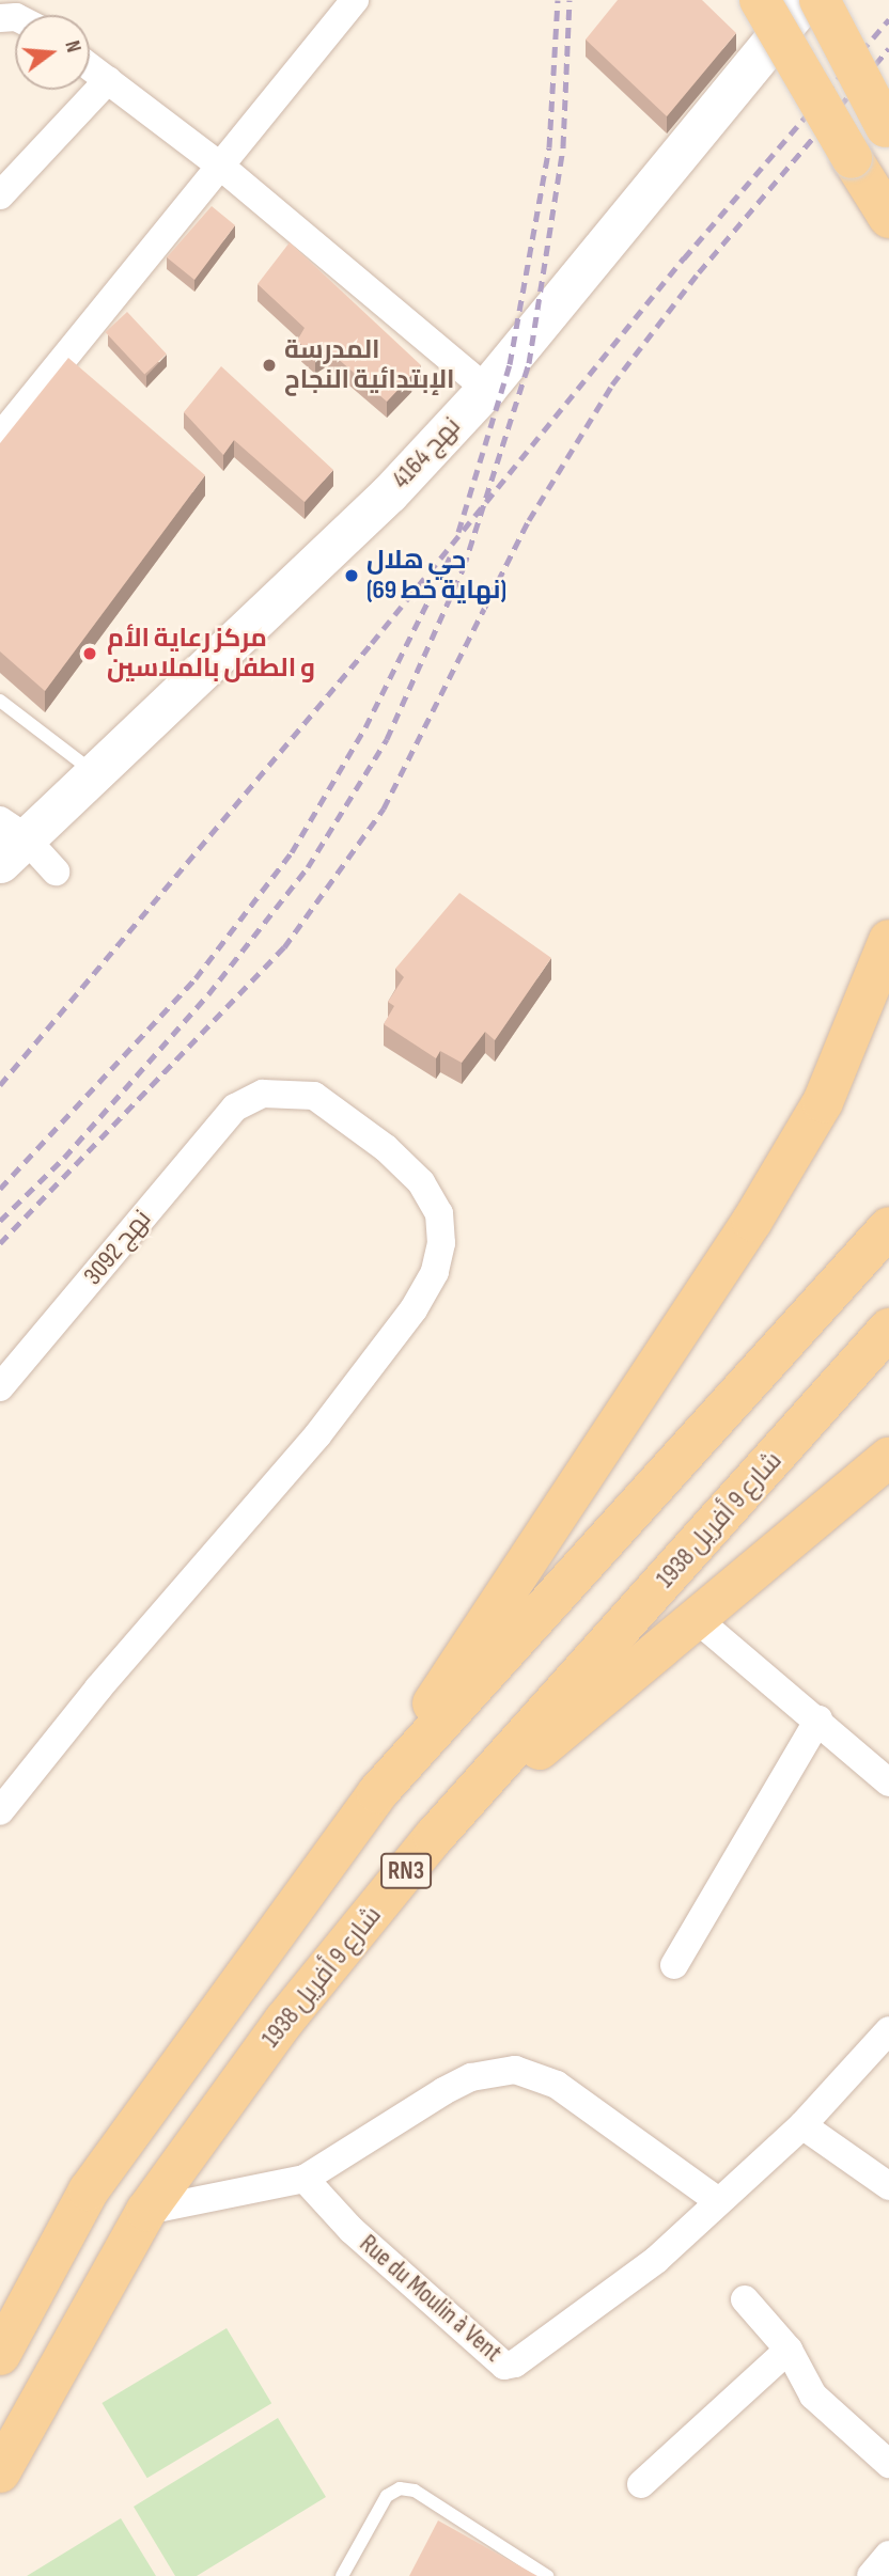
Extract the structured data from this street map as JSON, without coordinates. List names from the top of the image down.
{
  "streets": {
    "main road": ["شارع 9 أفريل 1938", "RN3"],
    "street": ["نهج 4164", "نهج 3092", "Rue du Moulin à Vent"]
  },
  "places": ["المدرسة الإبتدائية النجاح", "حي هلال (نهاية خط 69)", "مركز رعاية الأم و الطفل بالملاسين"],
  "north": "right"
}
